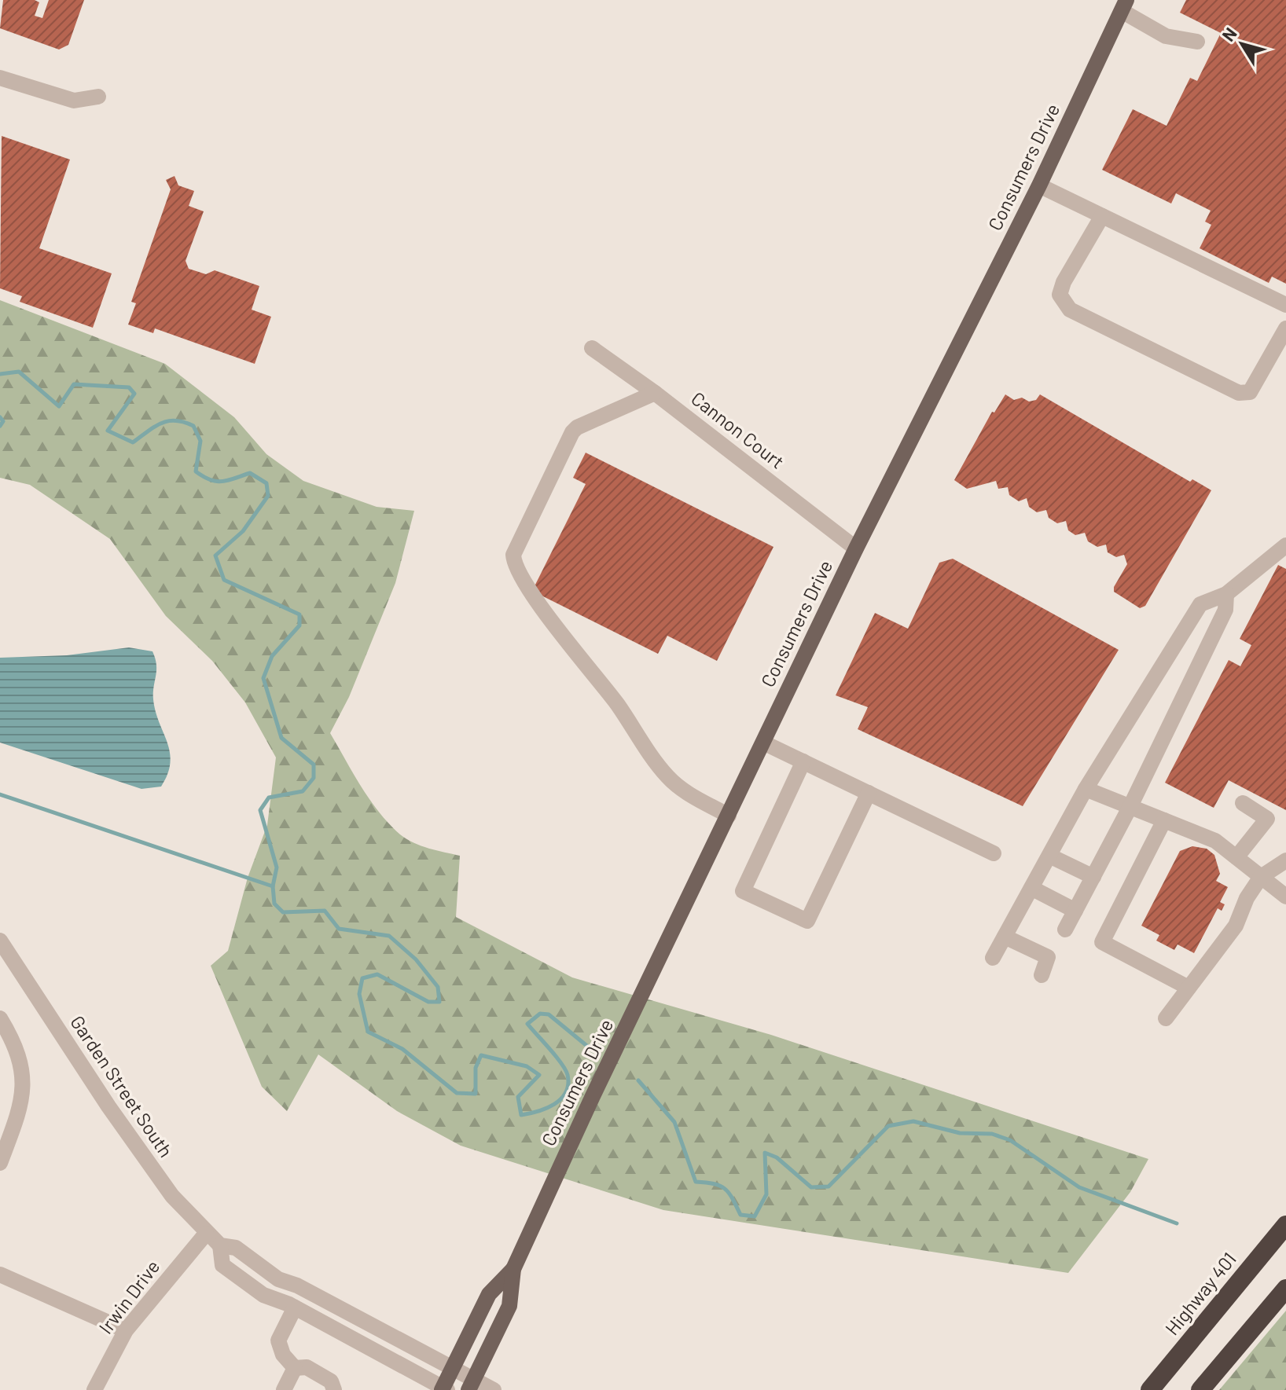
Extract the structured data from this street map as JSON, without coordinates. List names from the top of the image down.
{
  "streets": {
    "highway": ["Highway 401"],
    "main road": ["Consumers Drive"],
    "street": ["Cannon Court", "Garden Street South", "Irwin Drive"]
  },
  "crossings": [
    ["Consumers Drive", "Cannon Court"],
    ["Consumers Drive", "Garden Street South"],
    ["Garden Street South", "Irwin Drive"]
  ],
  "north": "top left"
}
